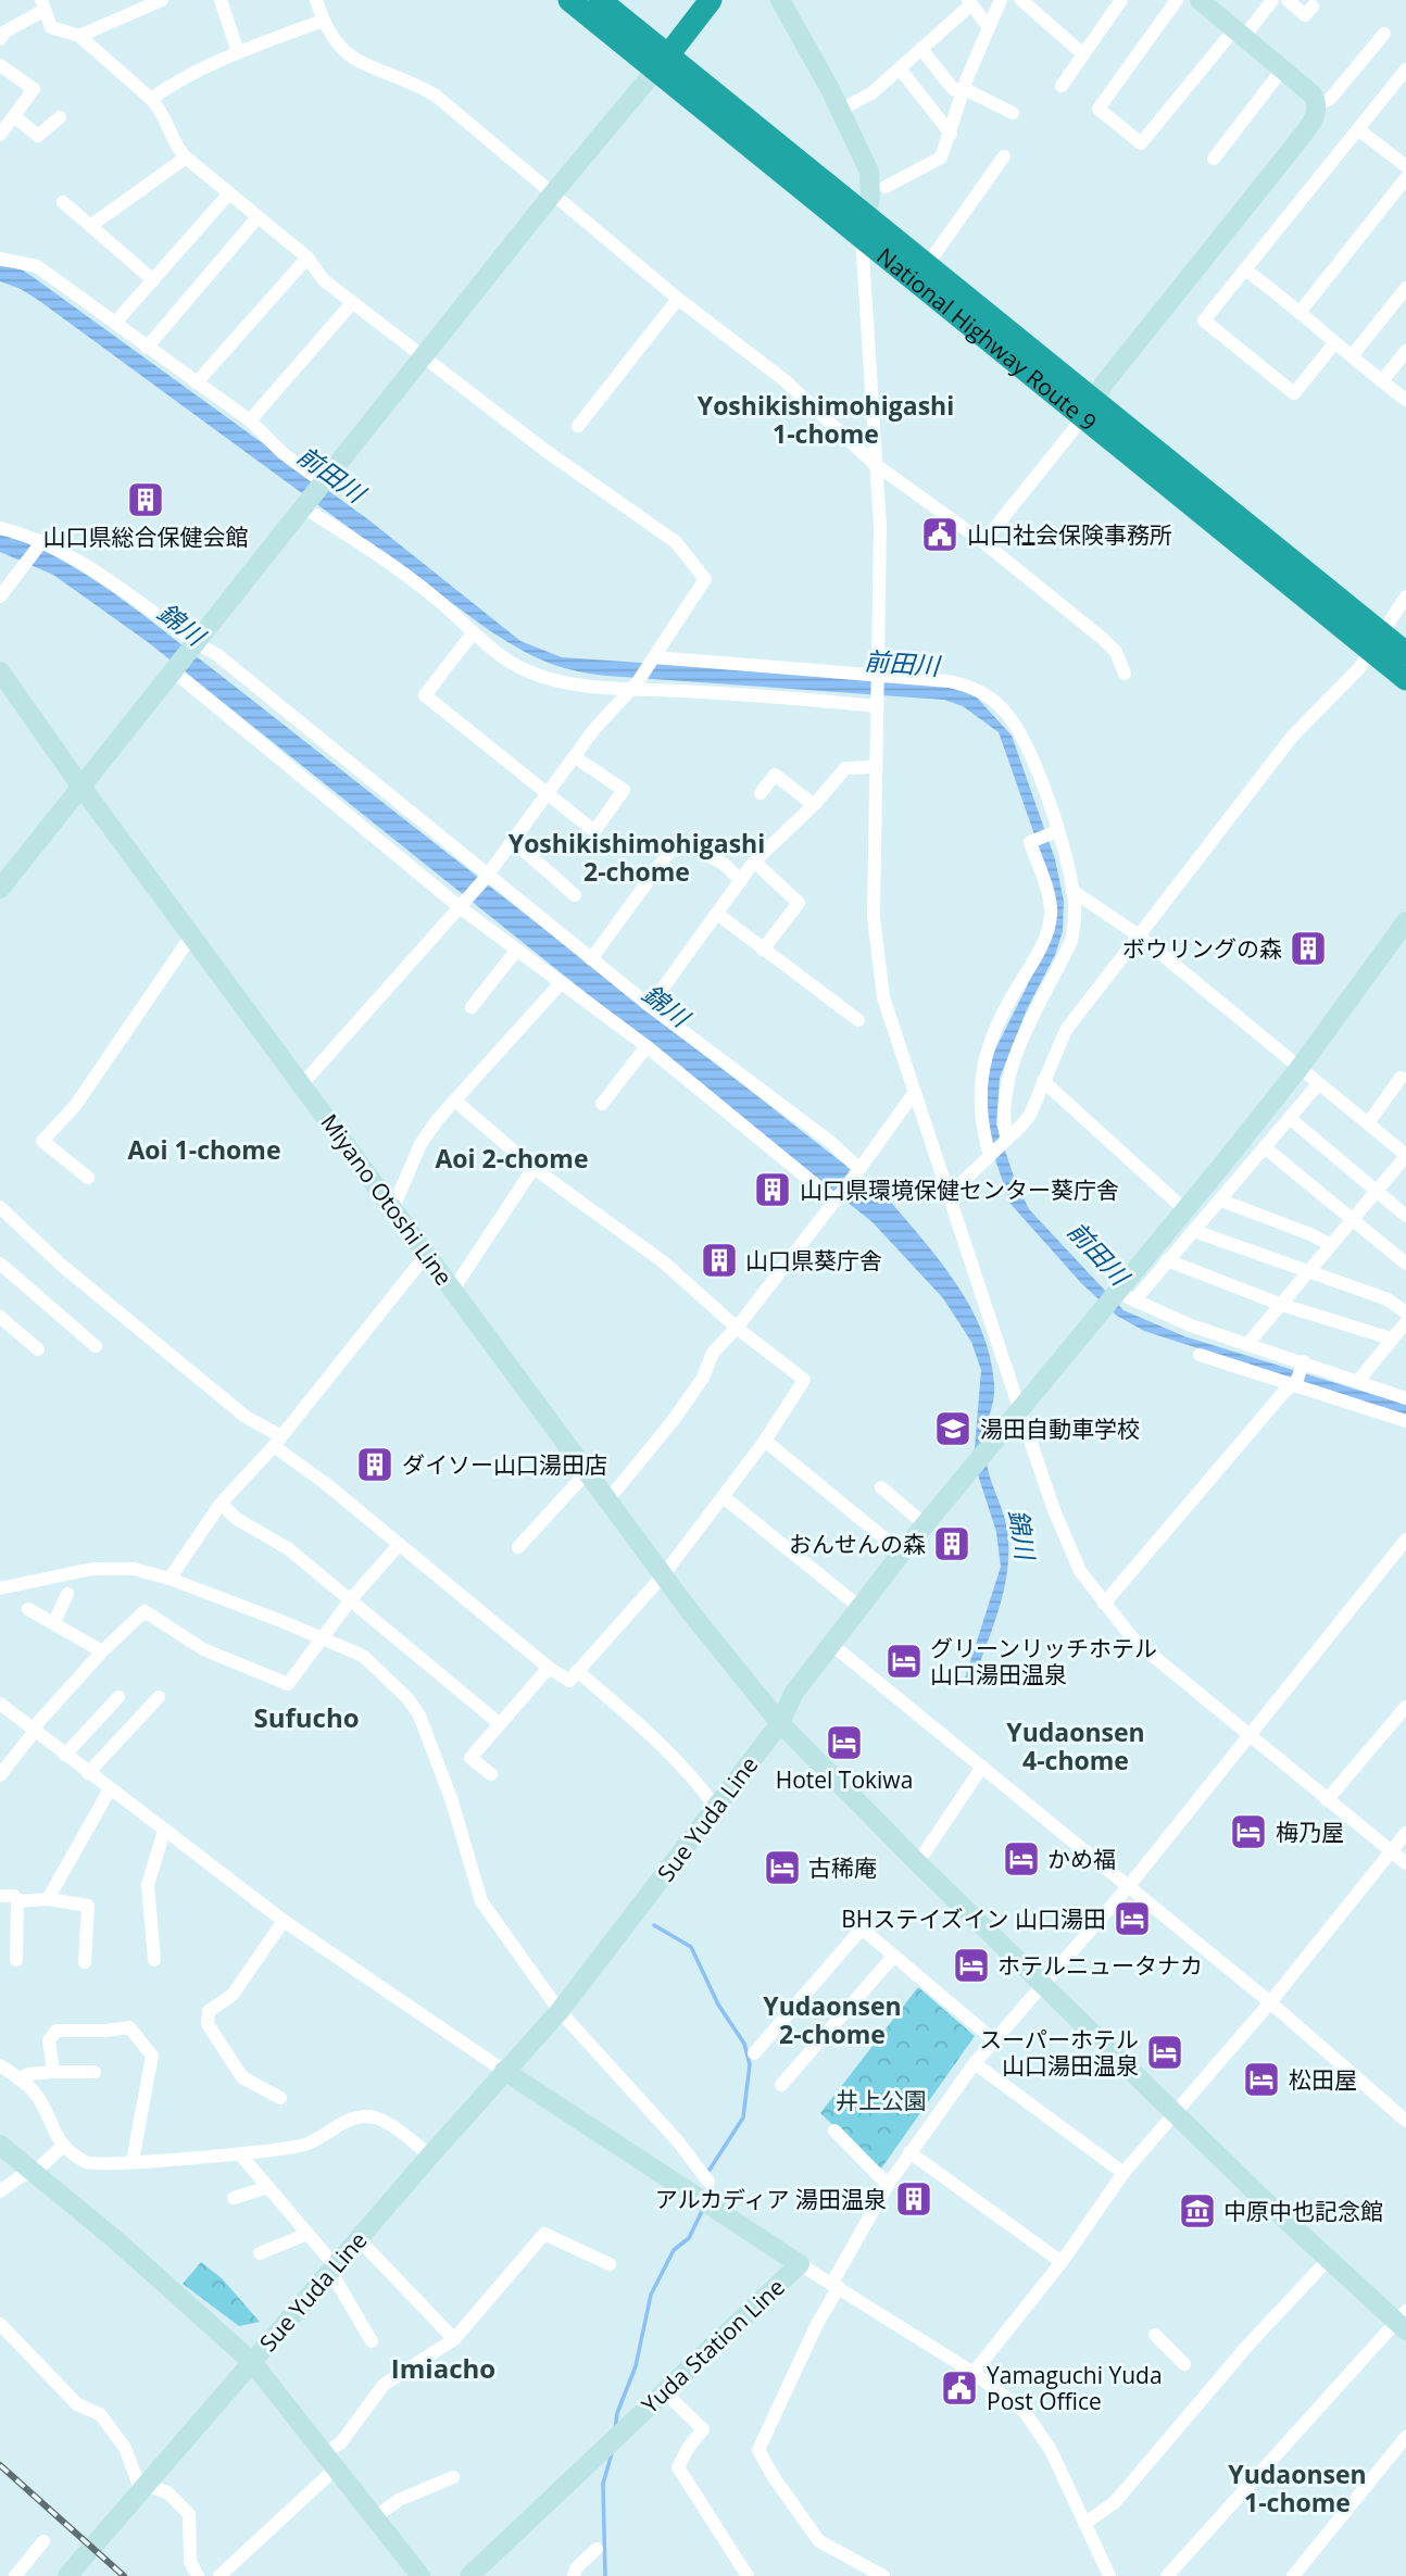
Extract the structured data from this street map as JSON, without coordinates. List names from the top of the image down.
{
  "streets": {
    "highway": ["National Highway Route 9"],
    "main road": ["Miyano Otoshi Line", "Sue Yuda Line", "Yuda Station Line"]
  },
  "crossings": [
    ["Miyano Otoshi Line", "Sue Yuda Line"],
    ["Sue Yuda Line", "Yuda Station Line"]
  ],
  "districts": [
    "Yoshikishimohigashi 1-chome",
    "Yoshikishimohigashi 2-chome",
    "Aoi 1-chome",
    "Aoi 2-chome",
    "Sufucho",
    "Yudaonsen 4-chome",
    "Yudaonsen 2-chome",
    "Imiacho",
    "Yudaonsen 1-chome"
  ],
  "water": ["前田川", "錦川"],
  "parks": ["井上公園"],
  "places": {
    "building": [
      "山口県総合保健会館",
      "ボウリングの森",
      "山口県環境保健センター葵庁舎",
      "山口県葵庁舎",
      "ダイソー山口湯田店",
      "おんせんの森",
      "アルカディア 湯田温泉"
    ],
    "public building": ["山口社会保険事務所", "Yamaguchi Yuda Post Office"],
    "school or university": ["湯田自動車学校"],
    "hotel": [
      "グリーンリッチホテル 山口湯田温泉",
      "Hotel Tokiwa",
      "梅乃屋",
      "かめ福",
      "古稀庵",
      "BHステイズイン 山口湯田",
      "ホテルニュータナカ",
      "スーパーホテル 山口湯田温泉",
      "松田屋"
    ],
    "museum": ["中原中也記念館"]
  }
}
